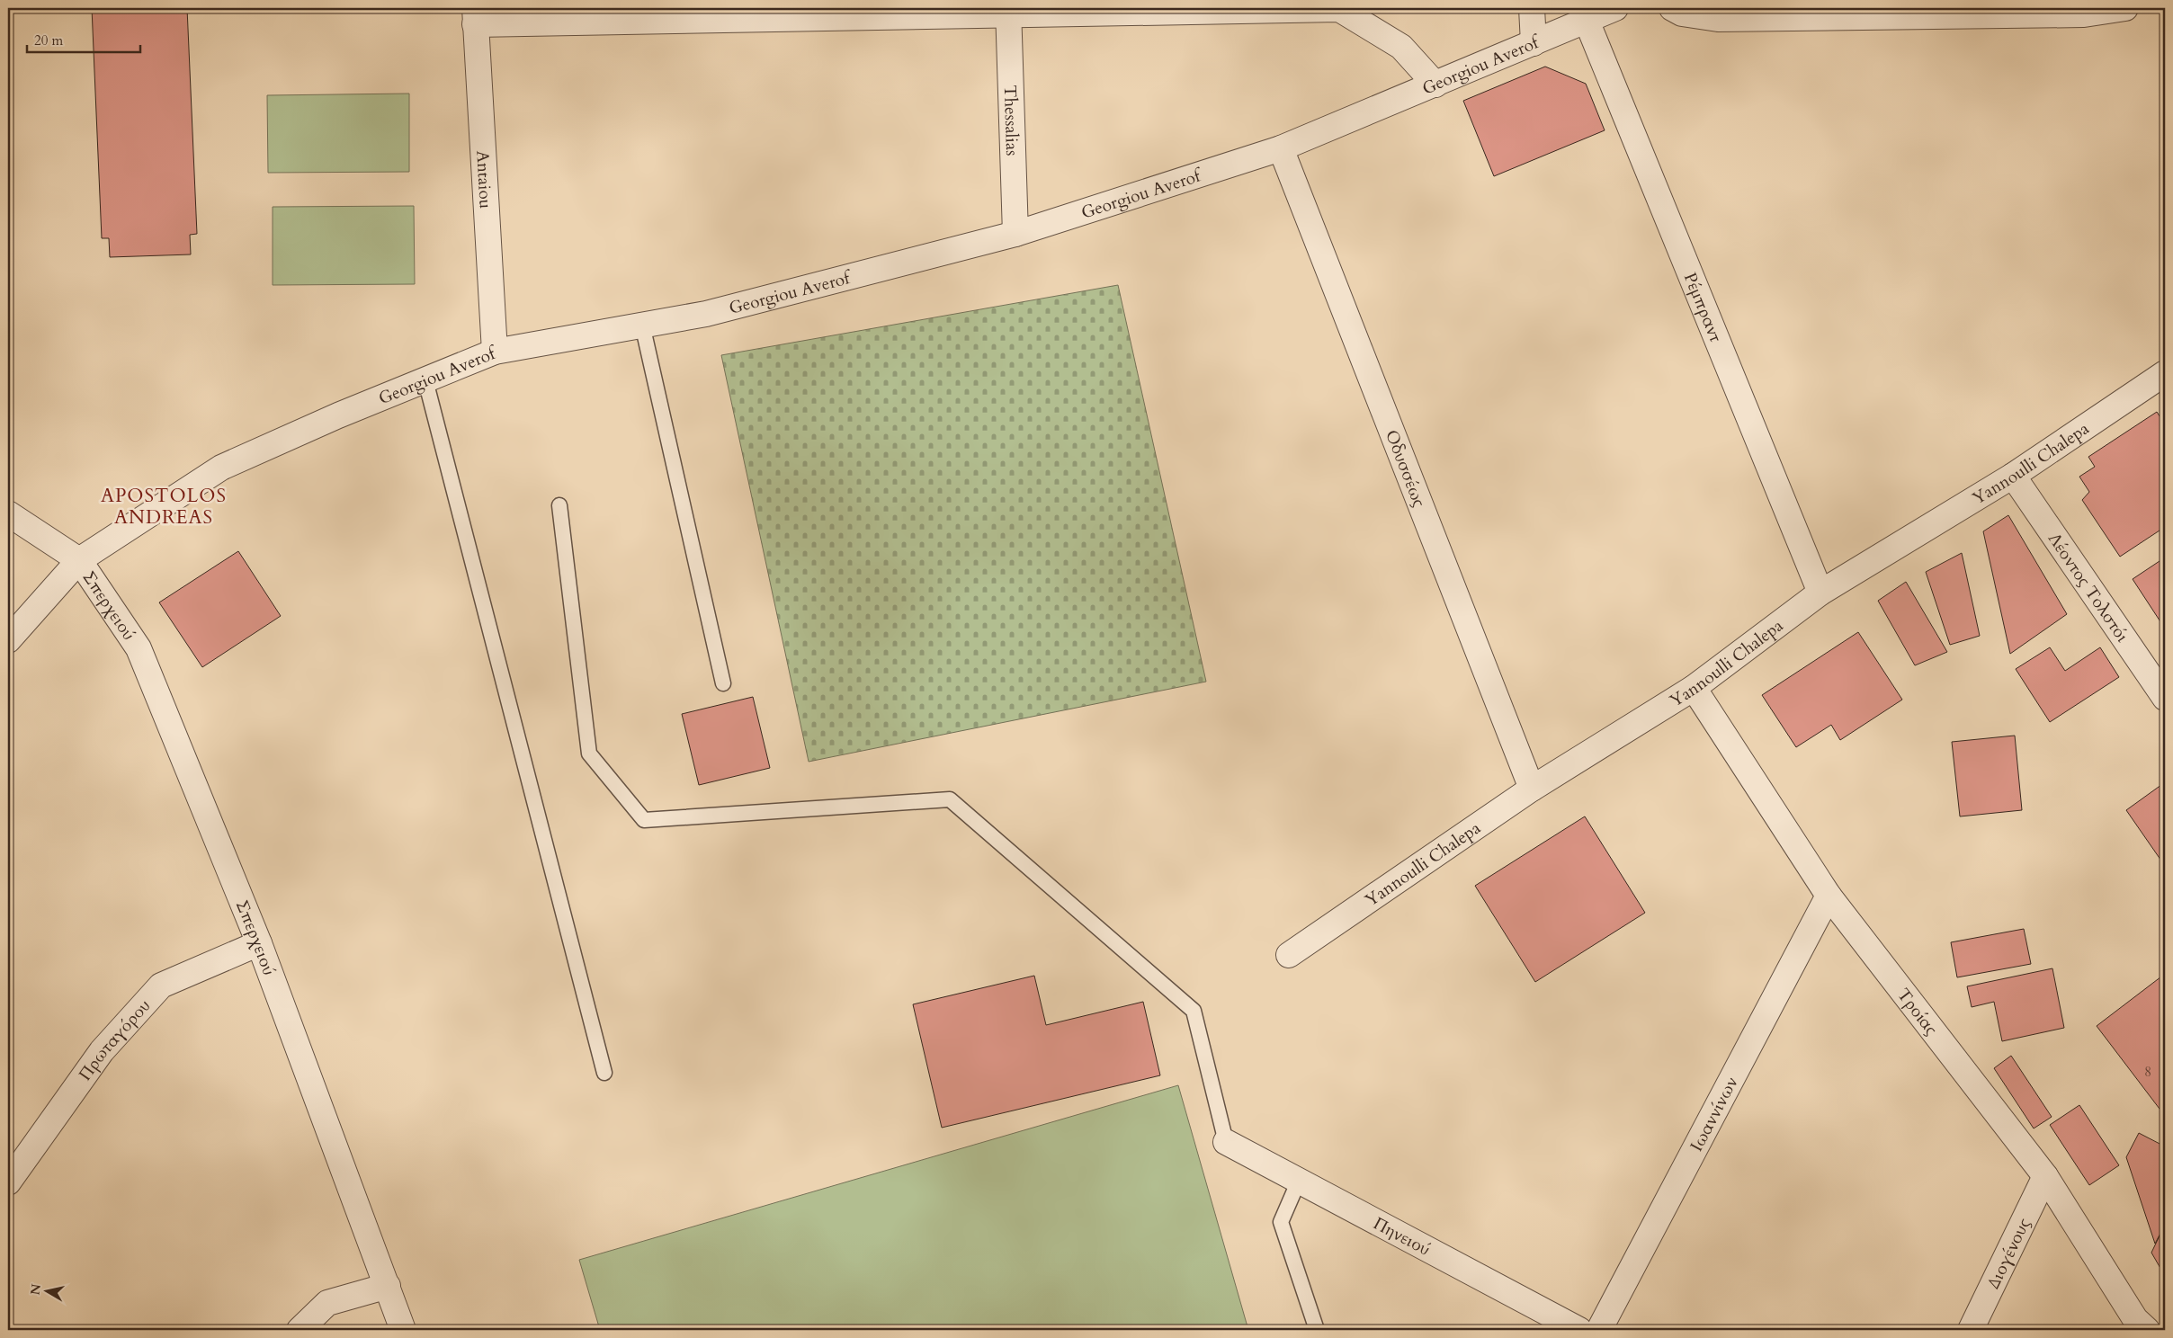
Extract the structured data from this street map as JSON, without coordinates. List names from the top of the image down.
{
  "streets": {
    "street": [
      "Georgiou Averof",
      "Thessalias",
      "Antaiou",
      "Ρέμπραντ",
      "Yannoulli Chalepa",
      "Οδυσσέως",
      "Λέοντος Τολστόι",
      "Σπερχειού",
      "Τροίας",
      "Πρωταγόρου",
      "Ιωαννίνων",
      "Πηνειού",
      "Διογένους"
    ]
  },
  "crossings": [
    ["Georgiou Averof", "Thessalias"],
    ["Georgiou Averof", "Antaiou"],
    ["Georgiou Averof", "Ρέμπραντ"],
    ["Georgiou Averof", "Οδυσσέως"],
    ["Georgiou Averof", "Σπερχειού"],
    ["Ρέμπραντ", "Yannoulli Chalepa"],
    ["Yannoulli Chalepa", "Οδυσσέως"],
    ["Yannoulli Chalepa", "Λέοντος Τολστόι"],
    ["Yannoulli Chalepa", "Τροίας"],
    ["Σπερχειού", "Πρωταγόρου"],
    ["Τροίας", "Ιωαννίνων"],
    ["Τροίας", "Διογένους"]
  ],
  "districts": ["APOSTOLOS ANDREAS"],
  "house_numbers": ["8"],
  "scale_bar": "20 m",
  "north": "left"
}
